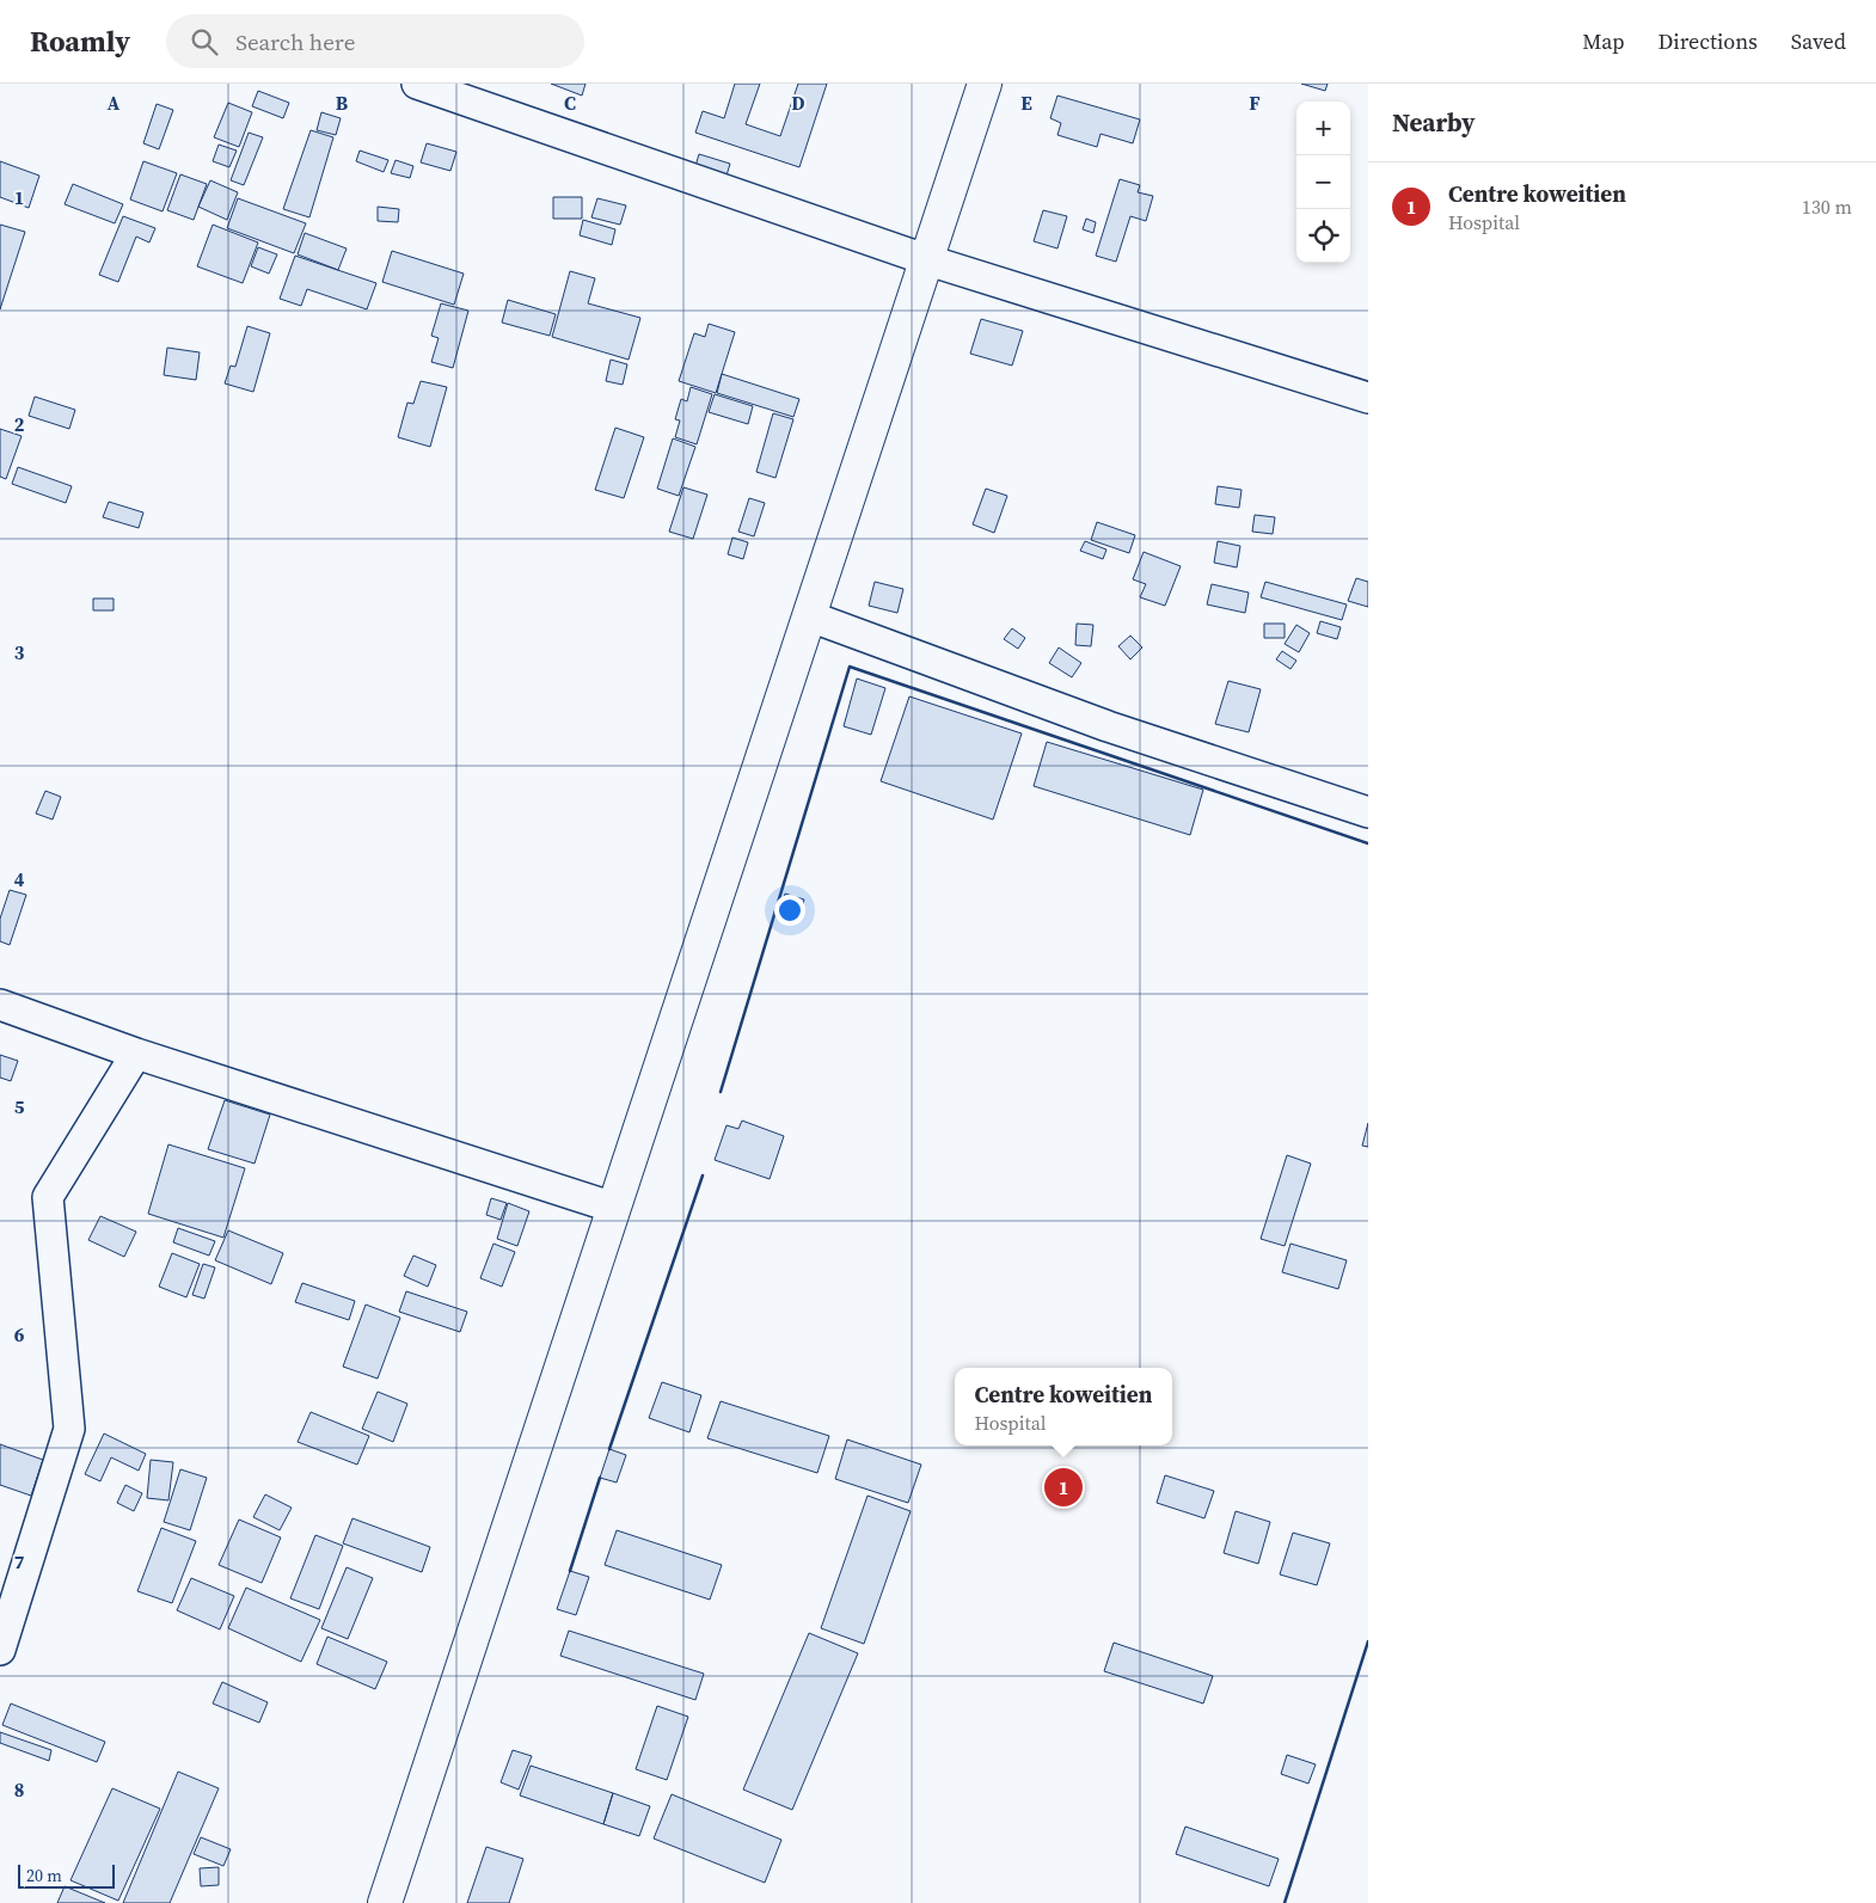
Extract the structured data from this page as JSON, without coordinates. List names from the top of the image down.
{
  "scale_bar": "20 m",
  "page": {
    "header": "Roamly",
    "search": "Search here",
    "nav": ["Map", "Directions", "Saved"],
    "heading": "Nearby",
    "map_buttons": ["+", "−"],
    "list": [
      {
        "mark": "1",
        "name": "Centre koweitien",
        "note": "Hospital",
        "value": "130 m"
      }
    ],
    "popup": ["Centre koweitien", "Hospital"],
    "pins": "1",
    "scale": "20 m"
  },
  "grid": {
    "columns": [
      "A",
      "B",
      "C",
      "D",
      "E",
      "F"
    ],
    "rows": [
      "1",
      "2",
      "3",
      "4",
      "5",
      "6",
      "7",
      "8"
    ]
  }
}
